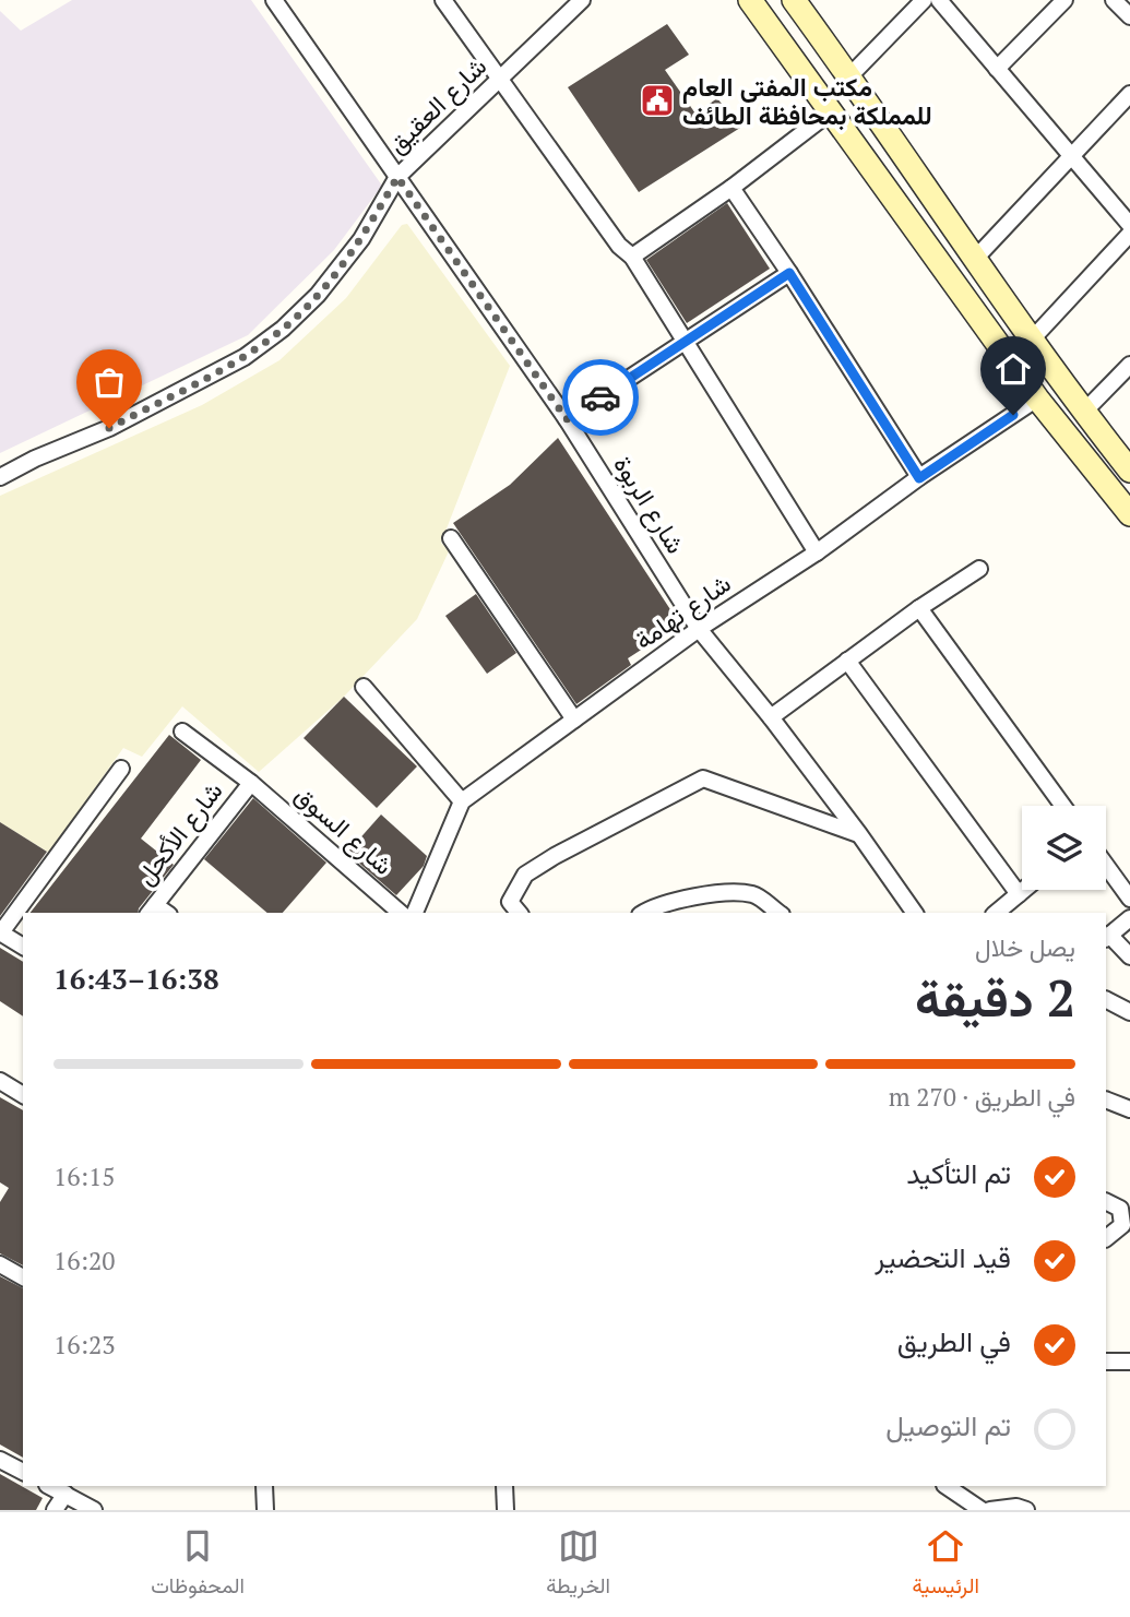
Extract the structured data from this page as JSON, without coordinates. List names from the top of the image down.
{
  "streets": {
    "street": [
      "شارع العقيق",
      "شارع الربوة",
      "شارع تهامة",
      "شارع السوق",
      "شارع الأكحل"
    ]
  },
  "crossings": [
    ["شارع العقيق", "شارع الربوة"],
    ["شارع الربوة", "شارع تهامة"],
    ["شارع السوق", "شارع الأكحل"]
  ],
  "places": {
    "public building": ["مكتب المفتي العام للمملكة بمحافظة الطائف"]
  },
  "page": {
    "heading": ["2 دقيقة", "يصل خلال", "16:38–16:43"],
    "bar": "في الطريق · 270 m",
    "list": [
      ["تم التأكيد", "16:15"],
      ["قيد التحضير", "16:20"],
      ["في الطريق", "16:23"],
      "تم التوصيل"
    ],
    "tabs": ["الرئيسية", "الخريطة", "المحفوظات"]
  }
}
